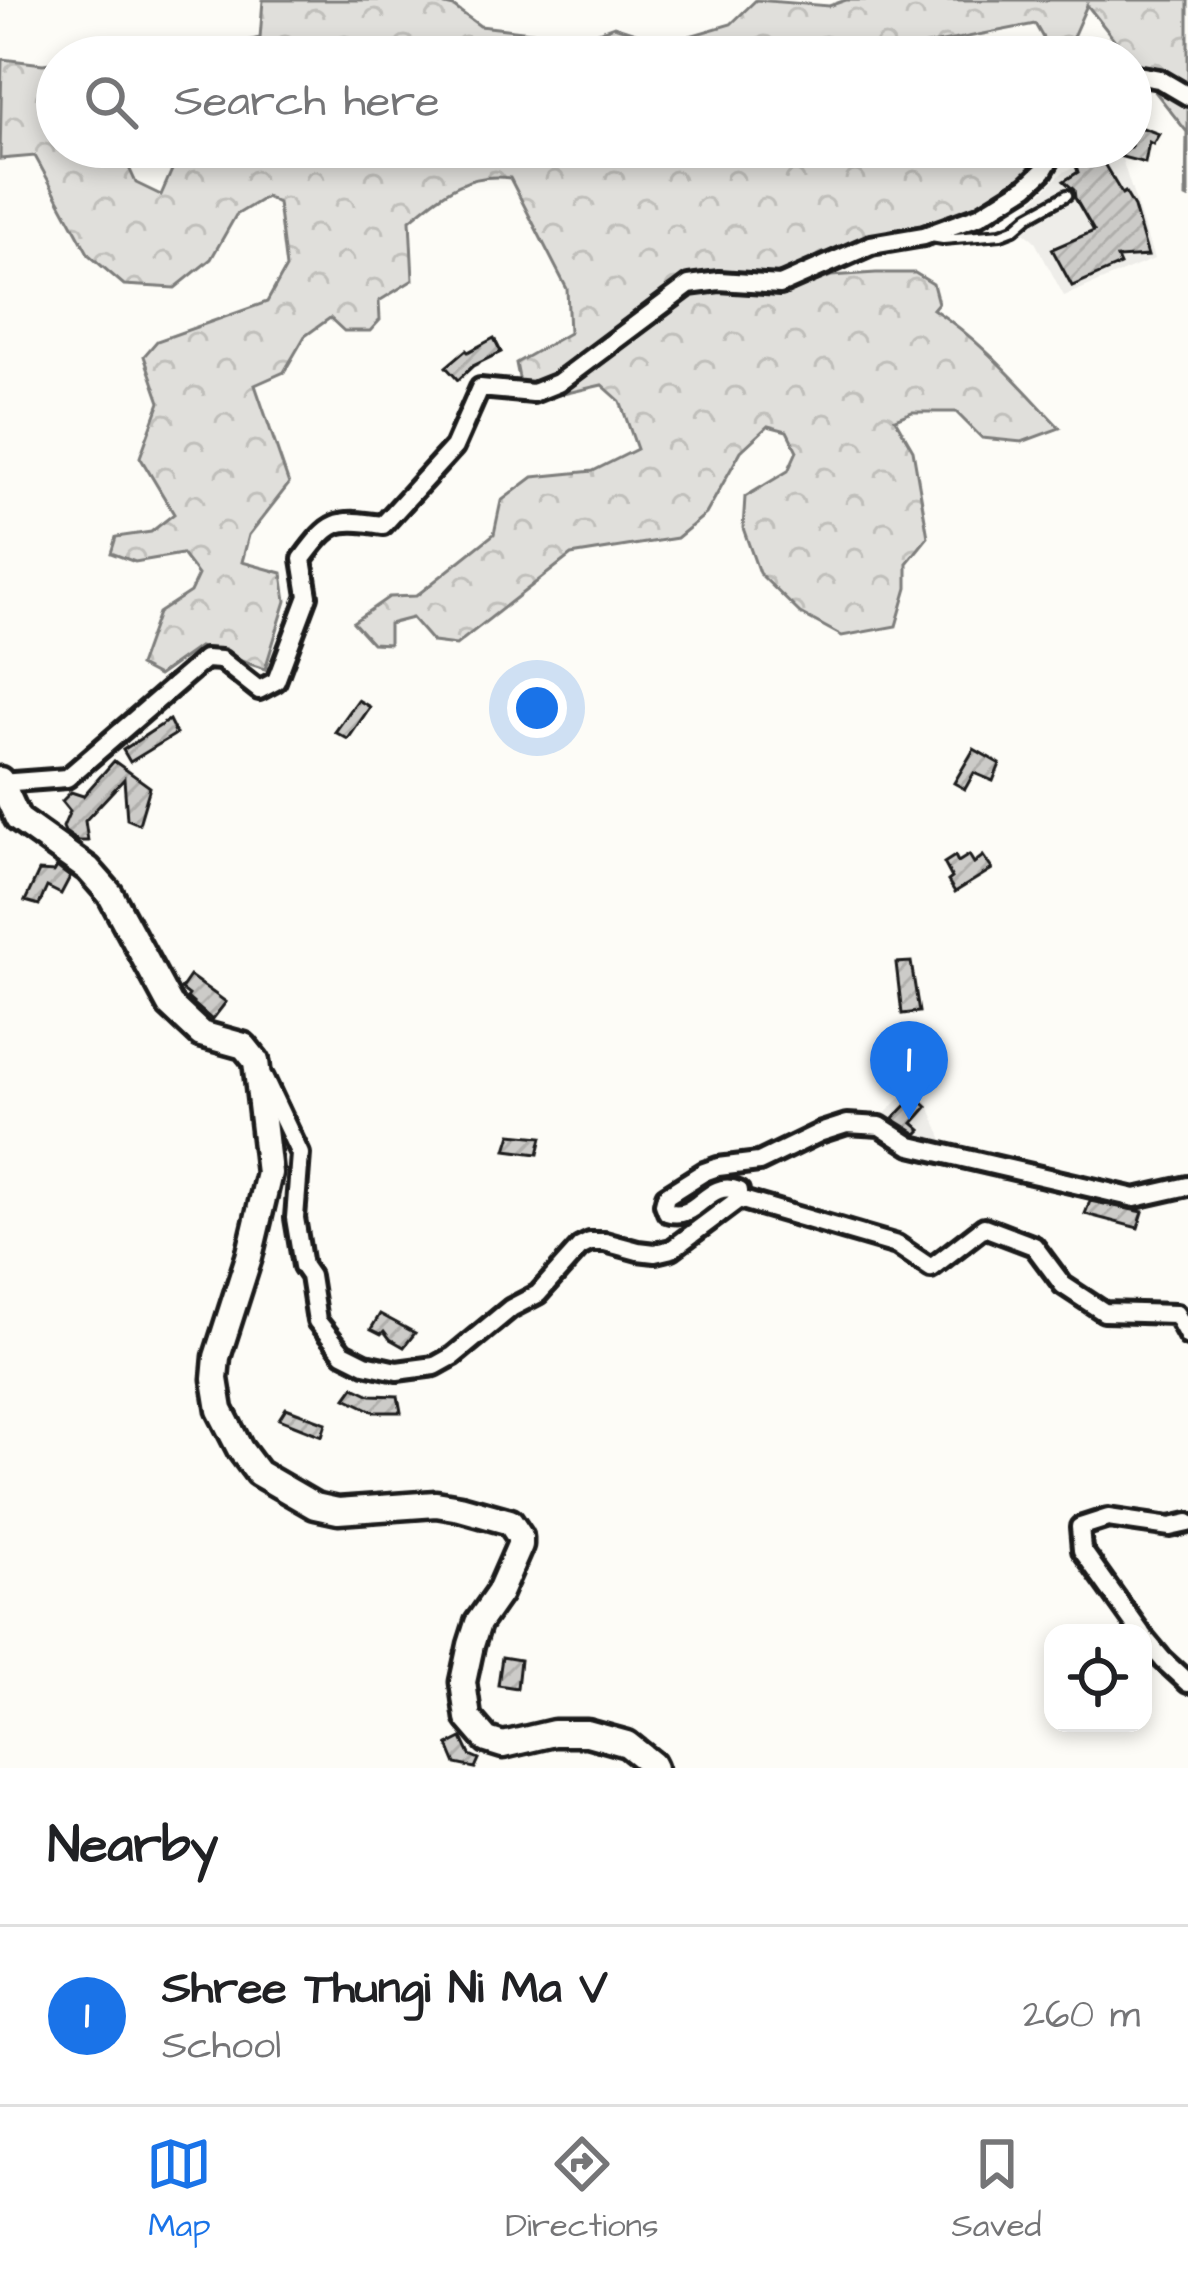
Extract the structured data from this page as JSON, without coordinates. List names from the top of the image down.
{
  "page": {
    "search": "Search here",
    "pins": "1",
    "heading": "Nearby",
    "list": [
      {
        "mark": "1",
        "name": "Shree Thungi Ni Ma V",
        "note": "School",
        "value": "260 m"
      }
    ],
    "nav": ["Map", "Directions", "Saved"]
  }
}
